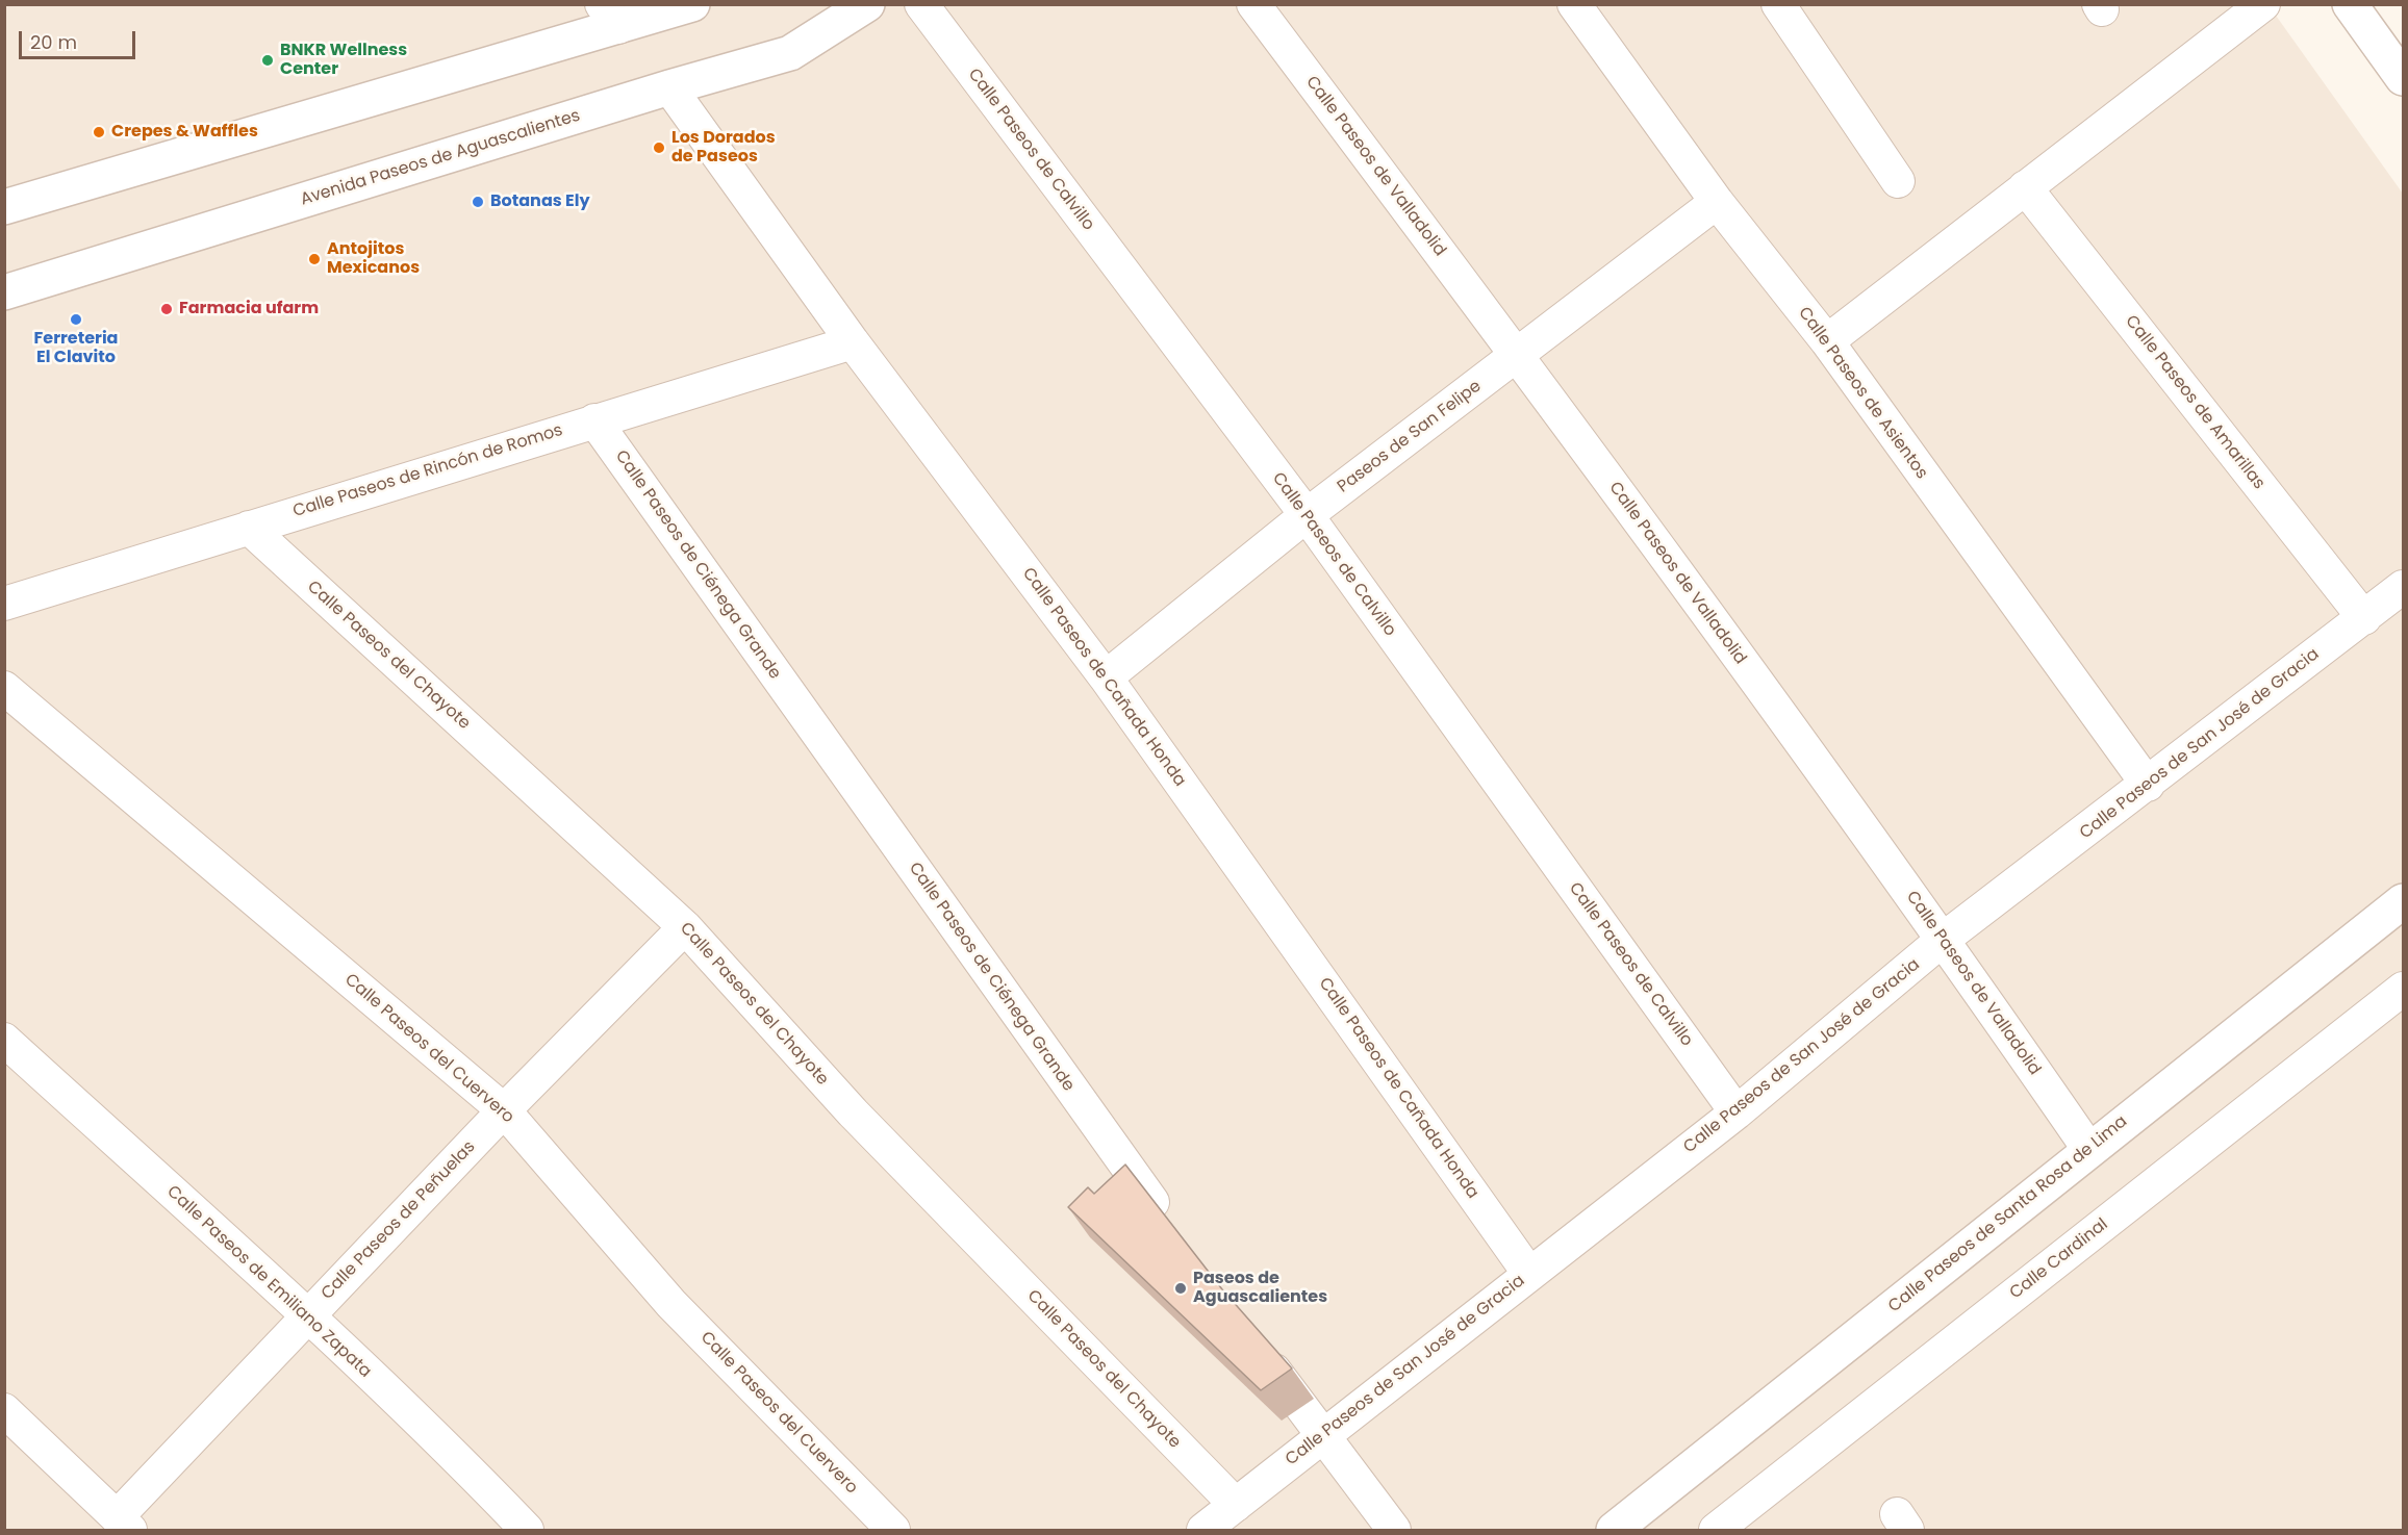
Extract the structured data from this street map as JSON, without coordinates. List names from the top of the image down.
{
  "streets": {
    "street": [
      "Calle Paseos de Calvillo",
      "Avenida Paseos de Aguascalientes",
      "Calle Paseos de Valladolid",
      "Calle Paseos de Asientos",
      "Calle Paseos de Amarillas",
      "Paseos de San Felipe",
      "Calle Paseos de Rincón de Romos",
      "Calle Paseos de Ciénega Grande",
      "Calle Paseos del Chayote",
      "Calle Paseos de Cañada Honda",
      "Calle Paseos de San José de Gracia",
      "Calle Paseos del Cuervero",
      "Calle Paseos de Santa Rosa de Lima",
      "Calle Paseos de Peñuelas",
      "Calle Cardinal",
      "Calle Paseos de Emiliano Zapata"
    ]
  },
  "crossings": [
    ["Calle Paseos de Calvillo", "Paseos de San Felipe"],
    ["Calle Paseos de Calvillo", "Calle Paseos de San José de Gracia"],
    ["Avenida Paseos de Aguascalientes", "Calle Paseos de Cañada Honda"],
    ["Calle Paseos de Valladolid", "Paseos de San Felipe"],
    ["Calle Paseos de Valladolid", "Calle Paseos de San José de Gracia"],
    ["Calle Paseos de Valladolid", "Calle Paseos de Santa Rosa de Lima"],
    ["Calle Paseos de Asientos", "Paseos de San Felipe"],
    ["Calle Paseos de Asientos", "Calle Paseos de San José de Gracia"],
    ["Calle Paseos de Amarillas", "Calle Paseos de San José de Gracia"],
    ["Paseos de San Felipe", "Calle Paseos de Cañada Honda"],
    ["Calle Paseos de Rincón de Romos", "Calle Paseos de Ciénega Grande"],
    ["Calle Paseos de Rincón de Romos", "Calle Paseos del Chayote"],
    ["Calle Paseos de Rincón de Romos", "Calle Paseos de Cañada Honda"],
    ["Calle Paseos del Chayote", "Calle Paseos de San José de Gracia"],
    ["Calle Paseos del Chayote", "Calle Paseos de Peñuelas"],
    ["Calle Paseos de Cañada Honda", "Calle Paseos de San José de Gracia"],
    ["Calle Paseos del Cuervero", "Calle Paseos de Peñuelas"],
    ["Calle Paseos de Peñuelas", "Calle Paseos de Emiliano Zapata"]
  ],
  "places": [
    "BNKR Wellness Center",
    "Crepes & Waffles",
    "Los Dorados de Paseos",
    "Botanas Ely",
    "Antojitos Mexicanos",
    "Farmacia ufarm",
    "Ferreteria El Clavito",
    "Paseos de Aguascalientes"
  ],
  "scale_bar": "20 m"
}
